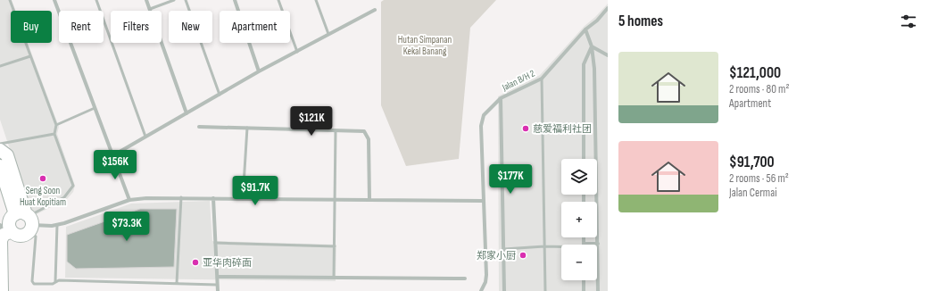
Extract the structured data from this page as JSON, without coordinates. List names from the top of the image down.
{
  "streets": {
    "street": ["Jalan B/H 2"]
  },
  "parks": ["Hutan Simpanan Kekal Banang"],
  "places": [
    "慈爱福利社团",
    "Seng Soon Huat Kopitiam",
    "郑家小厨",
    "亚华肉碎面"
  ],
  "page": {
    "heading": "5 homes",
    "chip": [
      "Buy",
      "Rent",
      "Filters",
      "New",
      "Apartment"
    ],
    "list": [
      {
        "name": "$121,000",
        "note": "2 rooms · 80 m² · Apartment"
      },
      {
        "name": "$91,700",
        "note": "2 rooms · 56 m² · Jalan Cermai"
      }
    ],
    "price": [
      "$121K",
      "$156K",
      "$177K",
      "$91.7K",
      "$73.3K"
    ],
    "map_buttons": ["+", "−"]
  }
}
